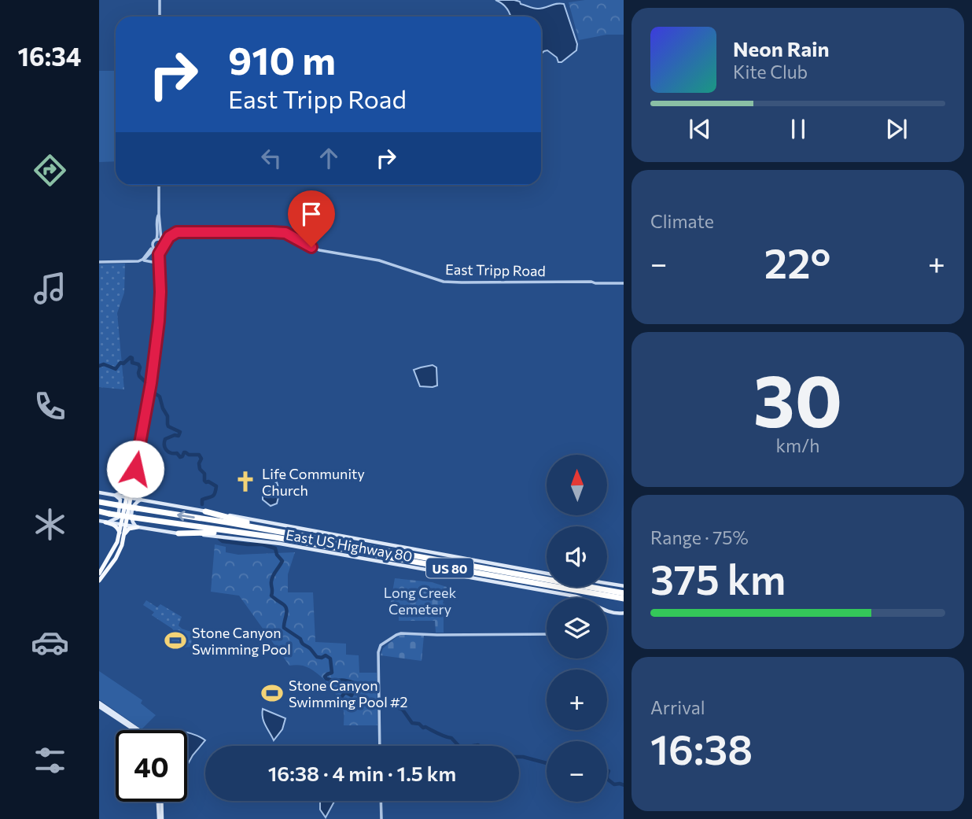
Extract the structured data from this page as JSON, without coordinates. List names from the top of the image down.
{
  "streets": {
    "highway": ["US 80"],
    "main road": ["East US Highway 80"],
    "street": ["East Tripp Road"]
  },
  "parks": ["Long Creek Cemetery"],
  "places": {
    "church": ["Life Community Church"],
    "sports": ["Stone Canyon Swimming Pool", "Stone Canyon Swimming Pool #2"]
  },
  "north": "top",
  "page": {
    "tabs": "16:34",
    "turn": ["910 m", "East Tripp Road"],
    "song": ["Neon Rain", "Kite Club"],
    "tile": [
      "Climate",
      ["30", "km/h"],
      ["Range · 75%", "375 km"],
      ["Arrival", "16:38"]
    ],
    "heat": ["−", "22°", "+"],
    "map_buttons": ["+", "−"],
    "limit": "40",
    "trip": "16:38 · 4 min · 1.5 km"
  }
}
